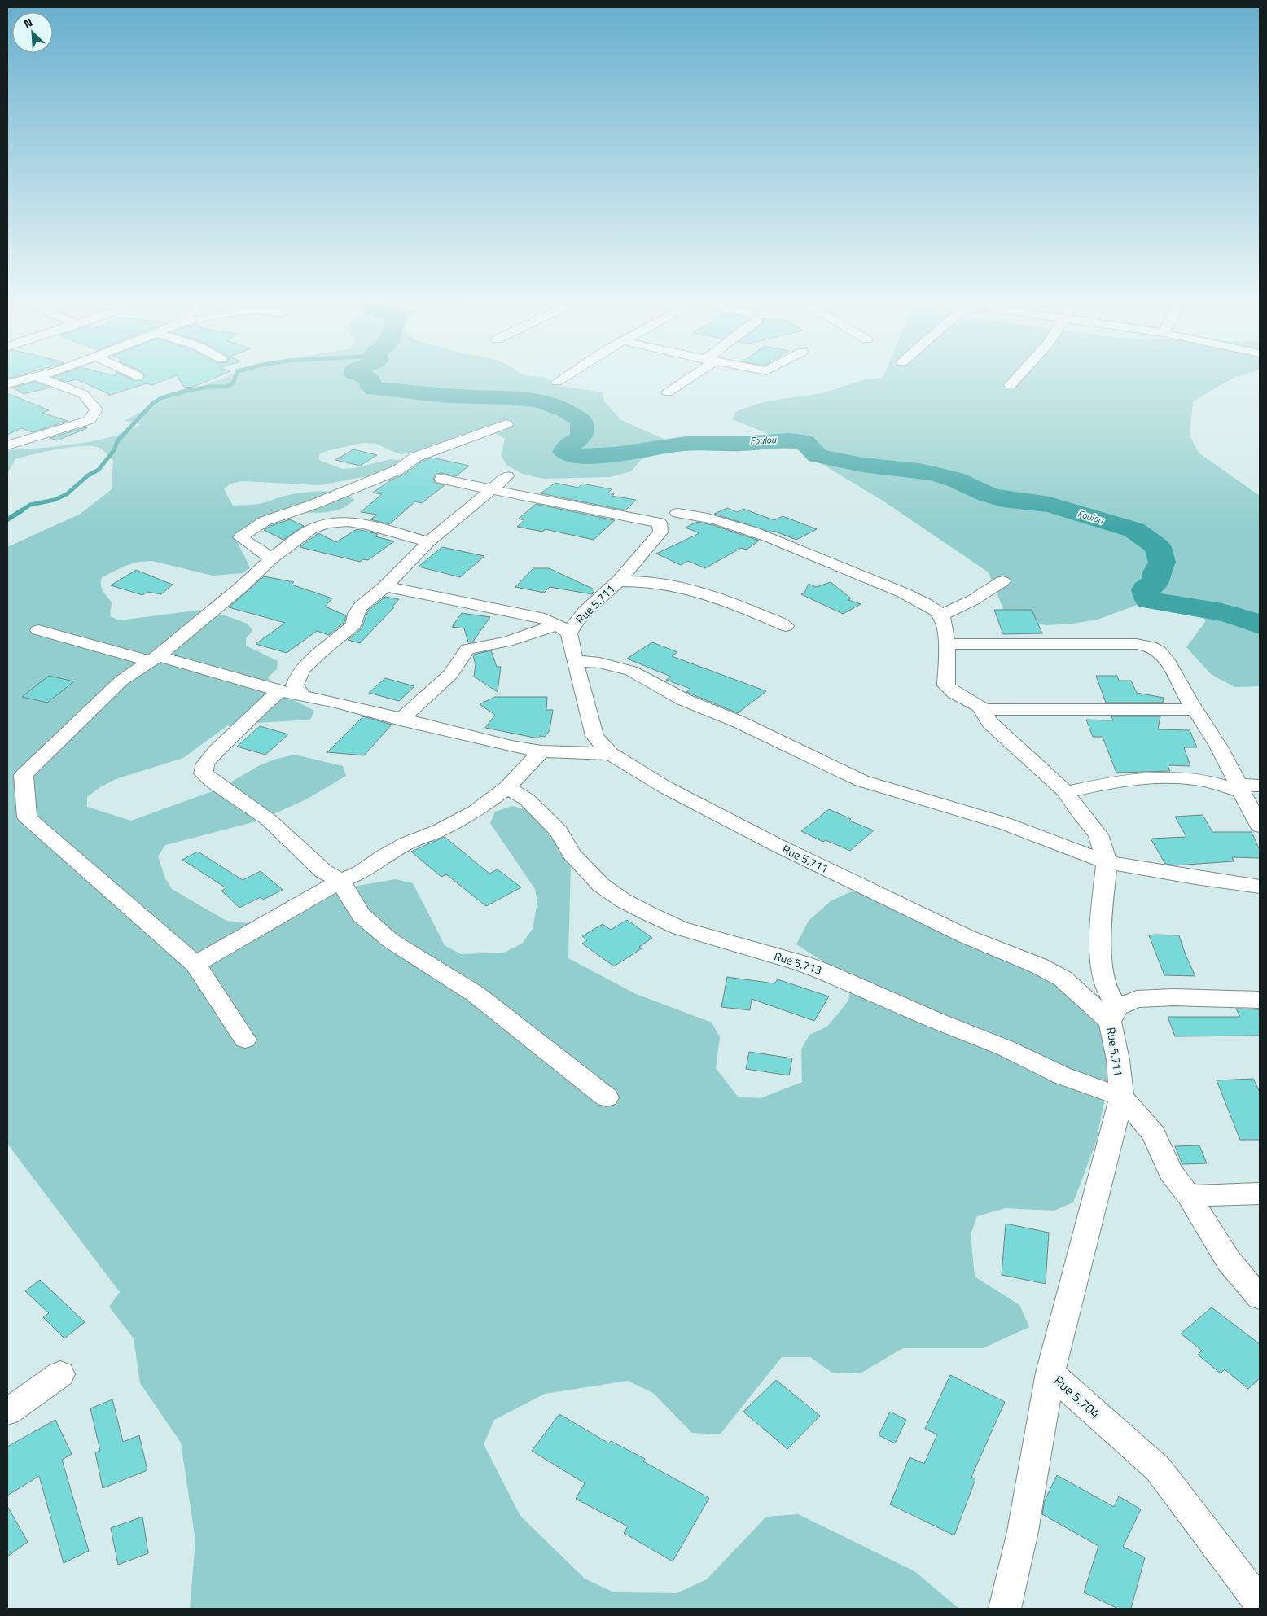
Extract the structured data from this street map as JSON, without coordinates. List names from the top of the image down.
{
  "streets": {
    "street": ["Rue 5.711", "Rue 5.713", "Rue 5.704"]
  },
  "crossings": [
    ["Rue 5.711", "Rue 5.713"],
    ["Rue 5.711", "Rue 5.704"]
  ],
  "water": ["Foulou"],
  "north": "top left"
}
